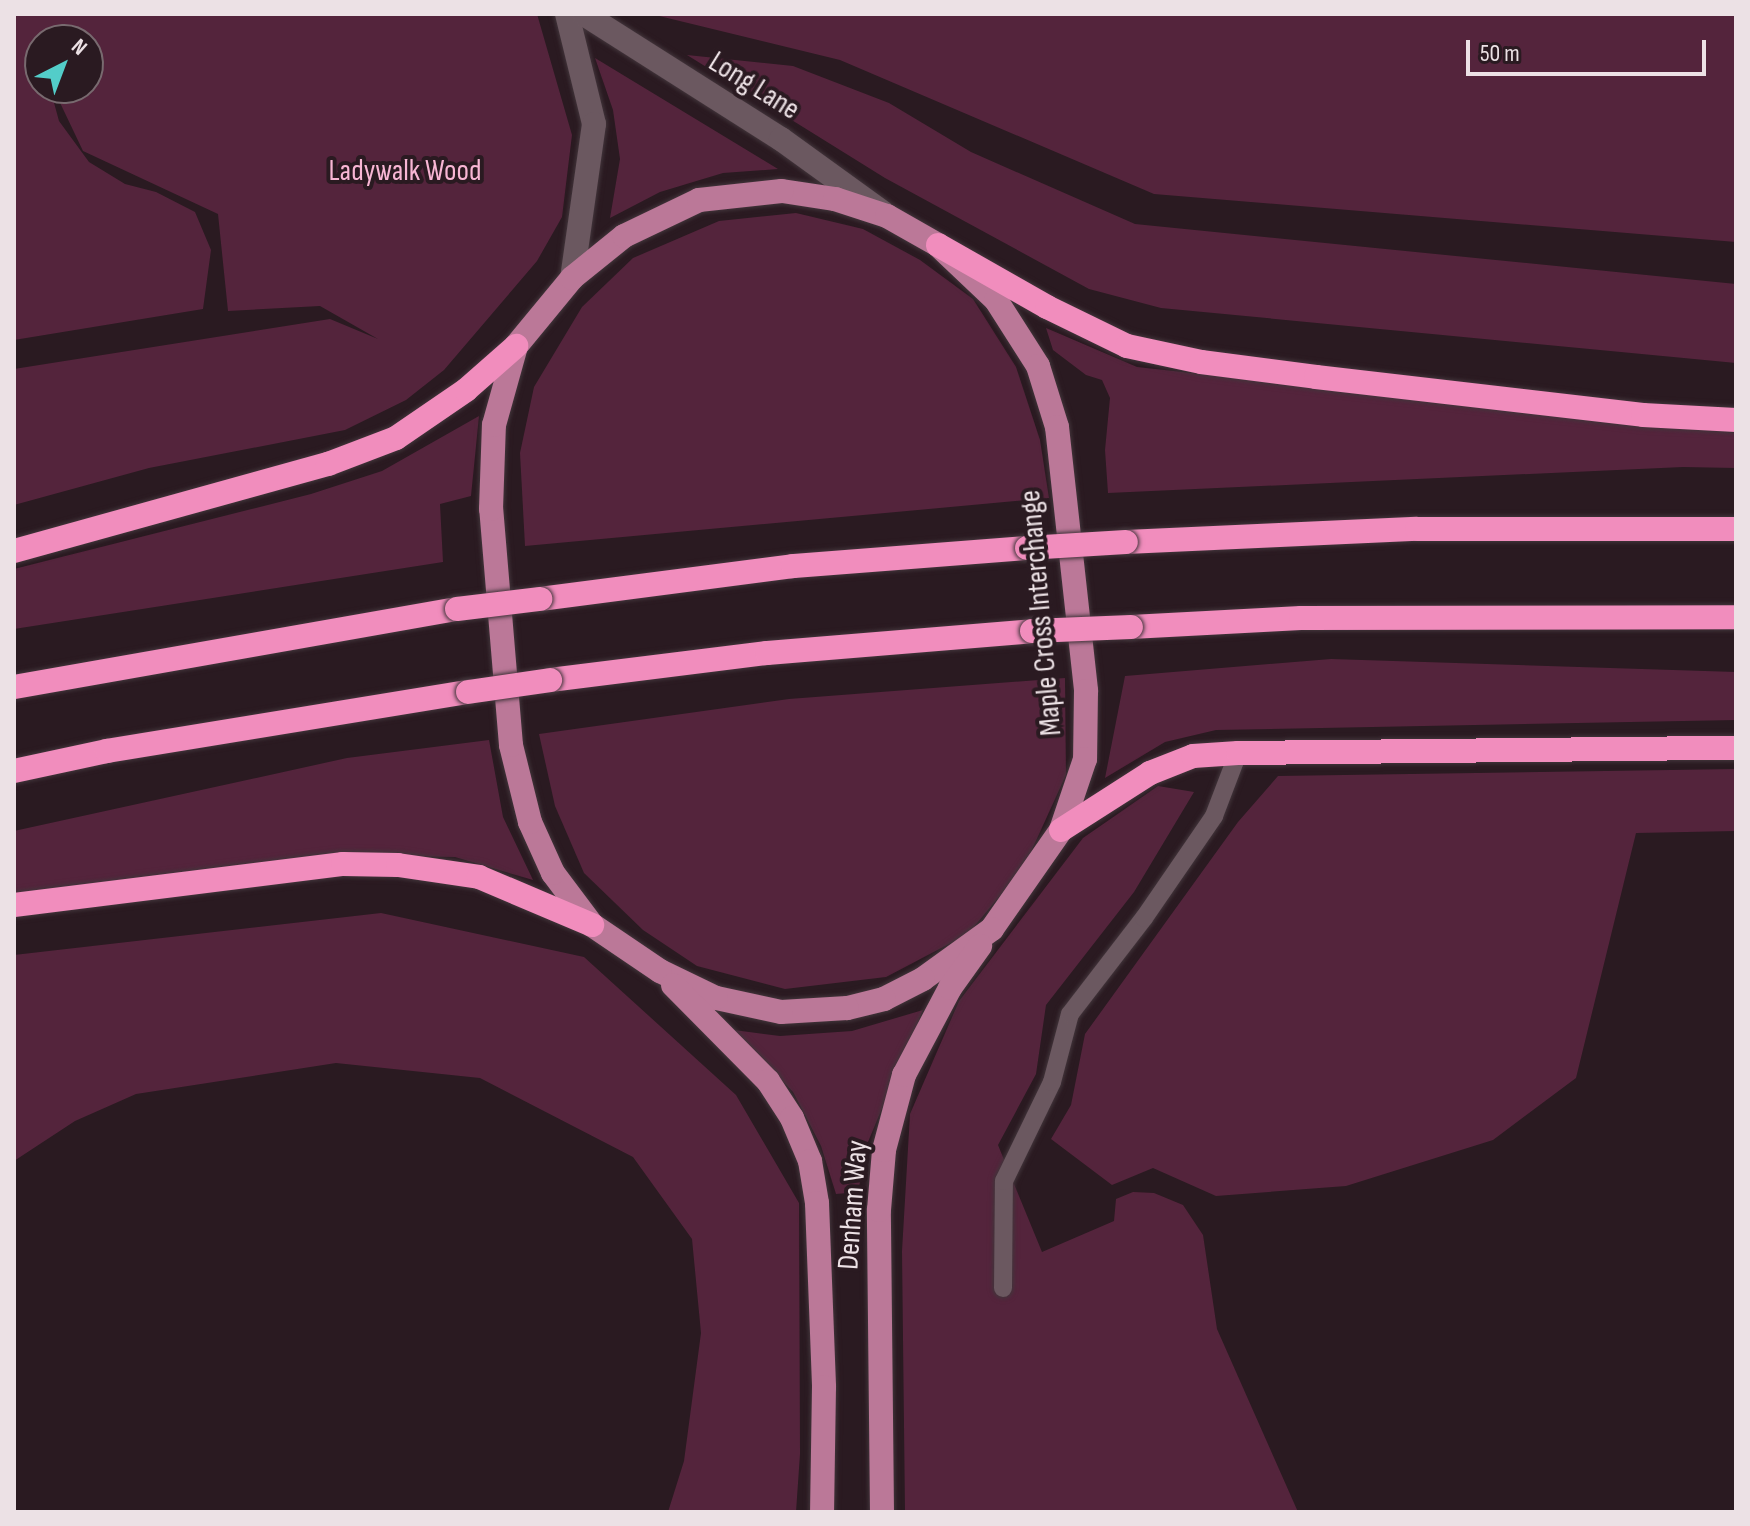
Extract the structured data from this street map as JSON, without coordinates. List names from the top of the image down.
{
  "streets": {
    "main road": ["Maple Cross Interchange", "Denham Way"],
    "street": ["Long Lane"]
  },
  "crossings": [
    ["Long Lane", "Maple Cross Interchange"],
    ["Maple Cross Interchange", "Denham Way"]
  ],
  "parks": ["Ladywalk Wood"],
  "scale_bar": "50 m",
  "north": "top right"
}
